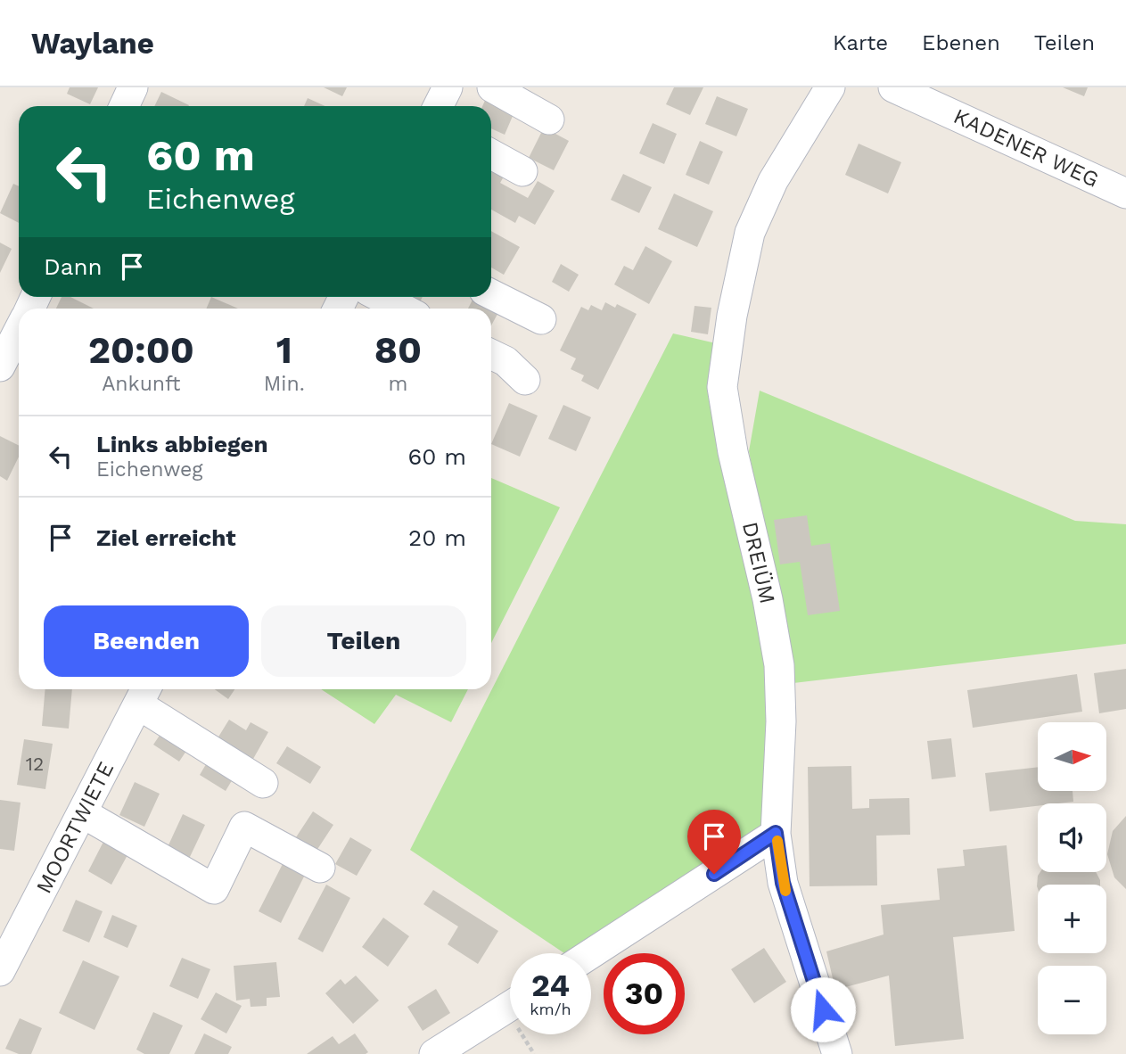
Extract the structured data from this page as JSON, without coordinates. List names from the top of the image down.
{
  "streets": {
    "street": ["KADENER WEG", "DREIÜM", "MOORTWIETE"]
  },
  "house_numbers": ["12"],
  "north": "right",
  "page": {
    "header": "Waylane",
    "nav": ["Karte", "Ebenen", "Teilen"],
    "turn": ["60 m", "Eichenweg"],
    "then": "Dann",
    "eta": [
      "20:00",
      "Ankunft",
      "1",
      "Min.",
      "80",
      "m"
    ],
    "list": [
      {
        "name": "Links abbiegen",
        "note": "Eichenweg",
        "value": "60 m"
      },
      {
        "name": "Ziel erreicht",
        "value": "20 m"
      }
    ],
    "buttons": ["Beenden", "Teilen"],
    "map_buttons": ["+", "−"],
    "speed": "24 km/h",
    "limit": "30"
  }
}
